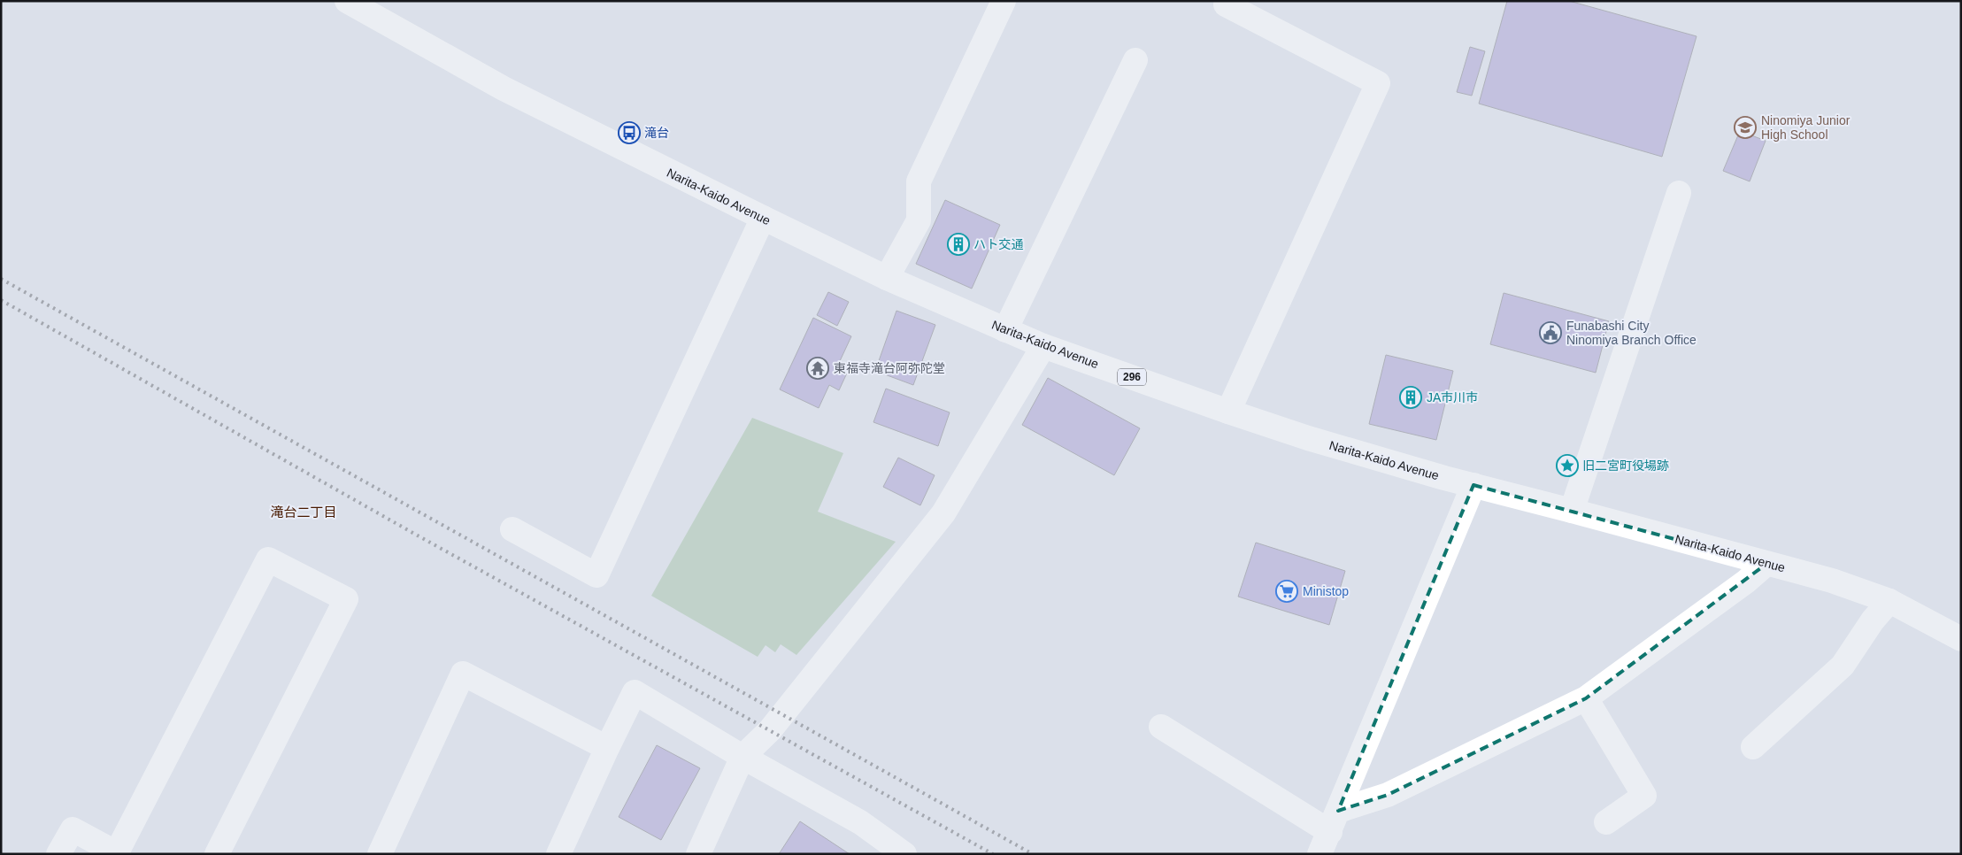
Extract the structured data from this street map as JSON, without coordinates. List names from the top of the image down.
{
  "streets": {
    "main road": ["Narita-Kaido Avenue", "296"]
  },
  "districts": ["滝台二丁目"],
  "places": {
    "school or university": ["Ninomiya Junior High School"],
    "bus stop": ["滝台"],
    "building": ["ハト交通", "JA市川市"],
    "public building": ["Funabashi City Ninomiya Branch Office"],
    "temple": ["東福寺滝台阿弥陀堂"],
    "place": ["旧二宮町役場跡"],
    "supermarket": ["Ministop"]
  }
}
